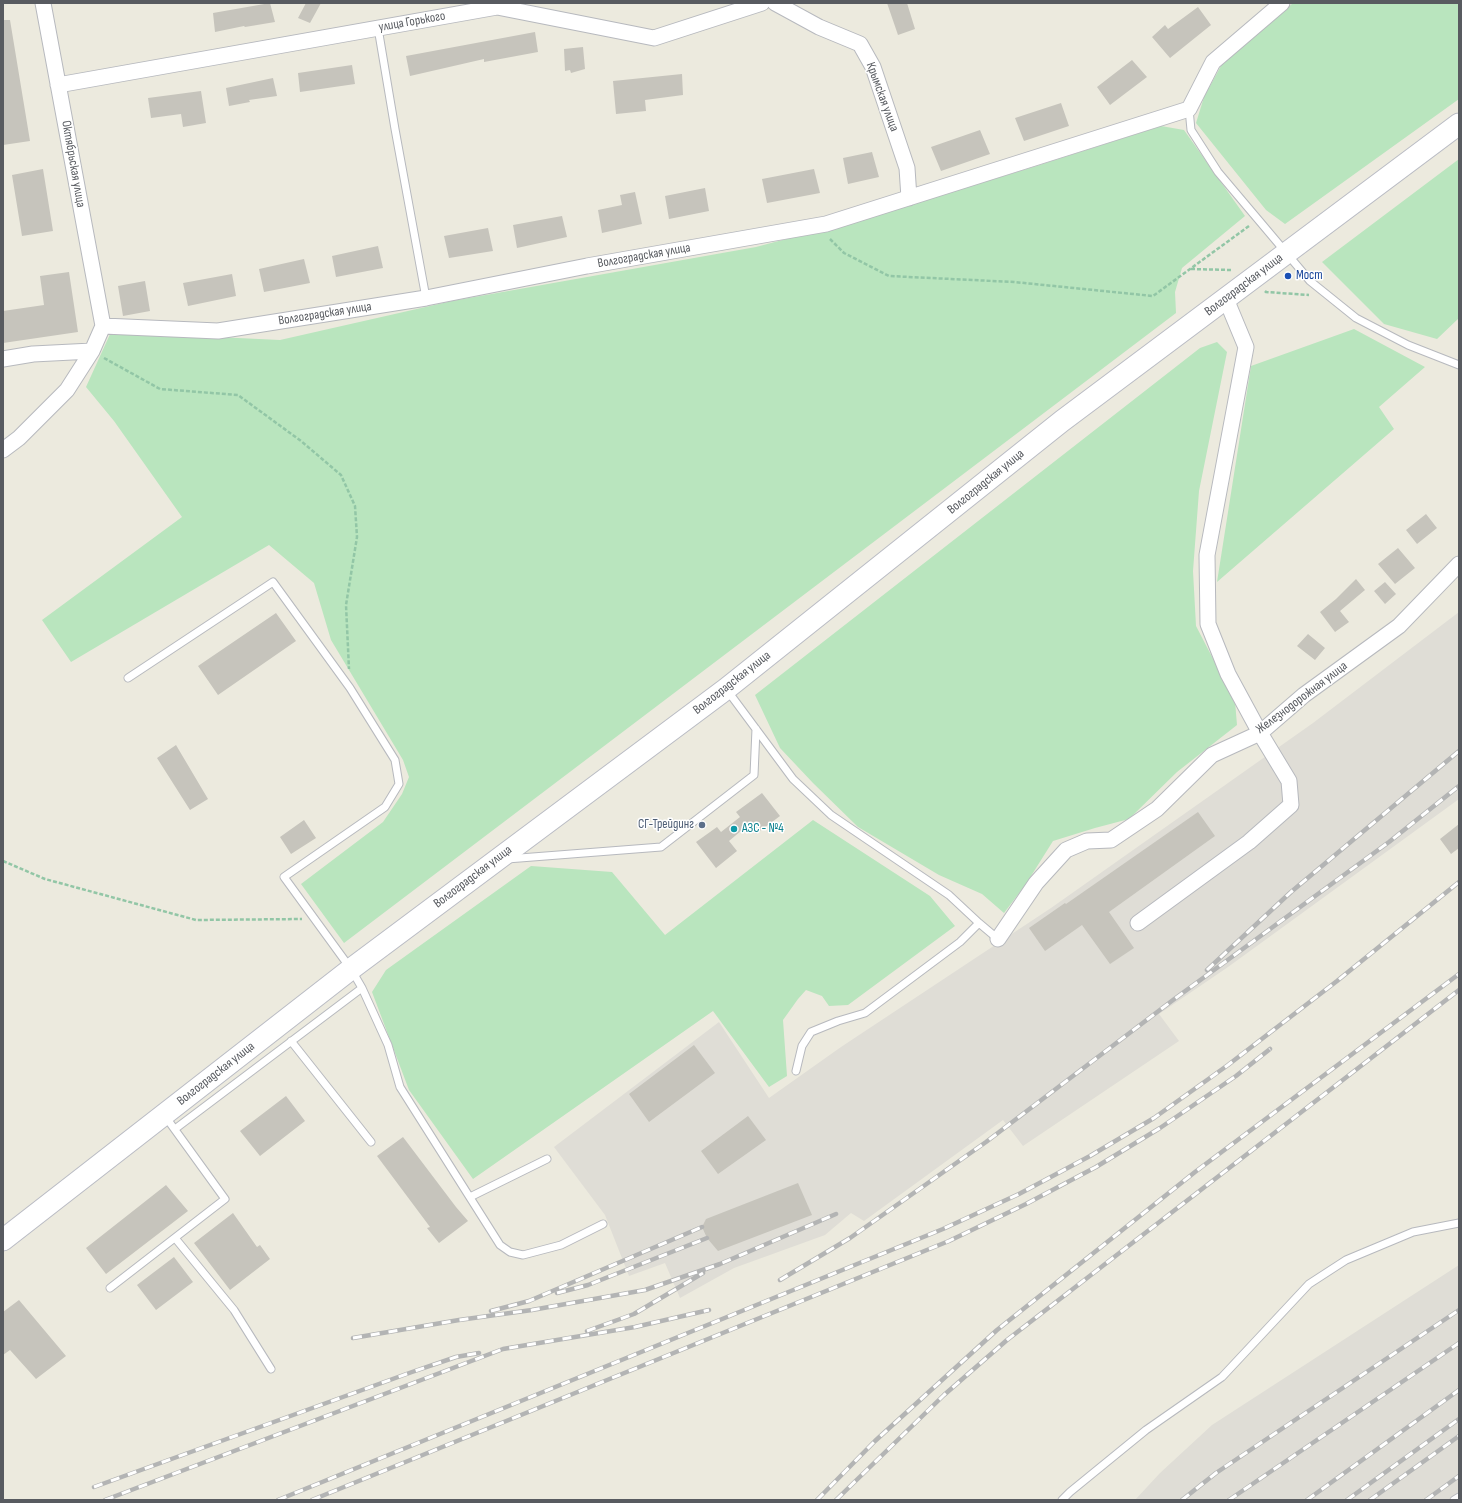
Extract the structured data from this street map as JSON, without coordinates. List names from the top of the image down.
{
  "streets": {
    "main road": ["Волгоградская улица"],
    "street": [
      "улица Горького",
      "Крымская улица",
      "Октябрьская улица",
      "Железнодорожная улица"
    ]
  },
  "crossings": [
    ["улица Горького", "Октябрьская улица"],
    ["Крымская улица", "Волгоградская улица"],
    ["Октябрьская улица", "Волгоградская улица"]
  ],
  "places": ["Мост", "СГ-Трейдинг", "АЗС - №4"]
}
